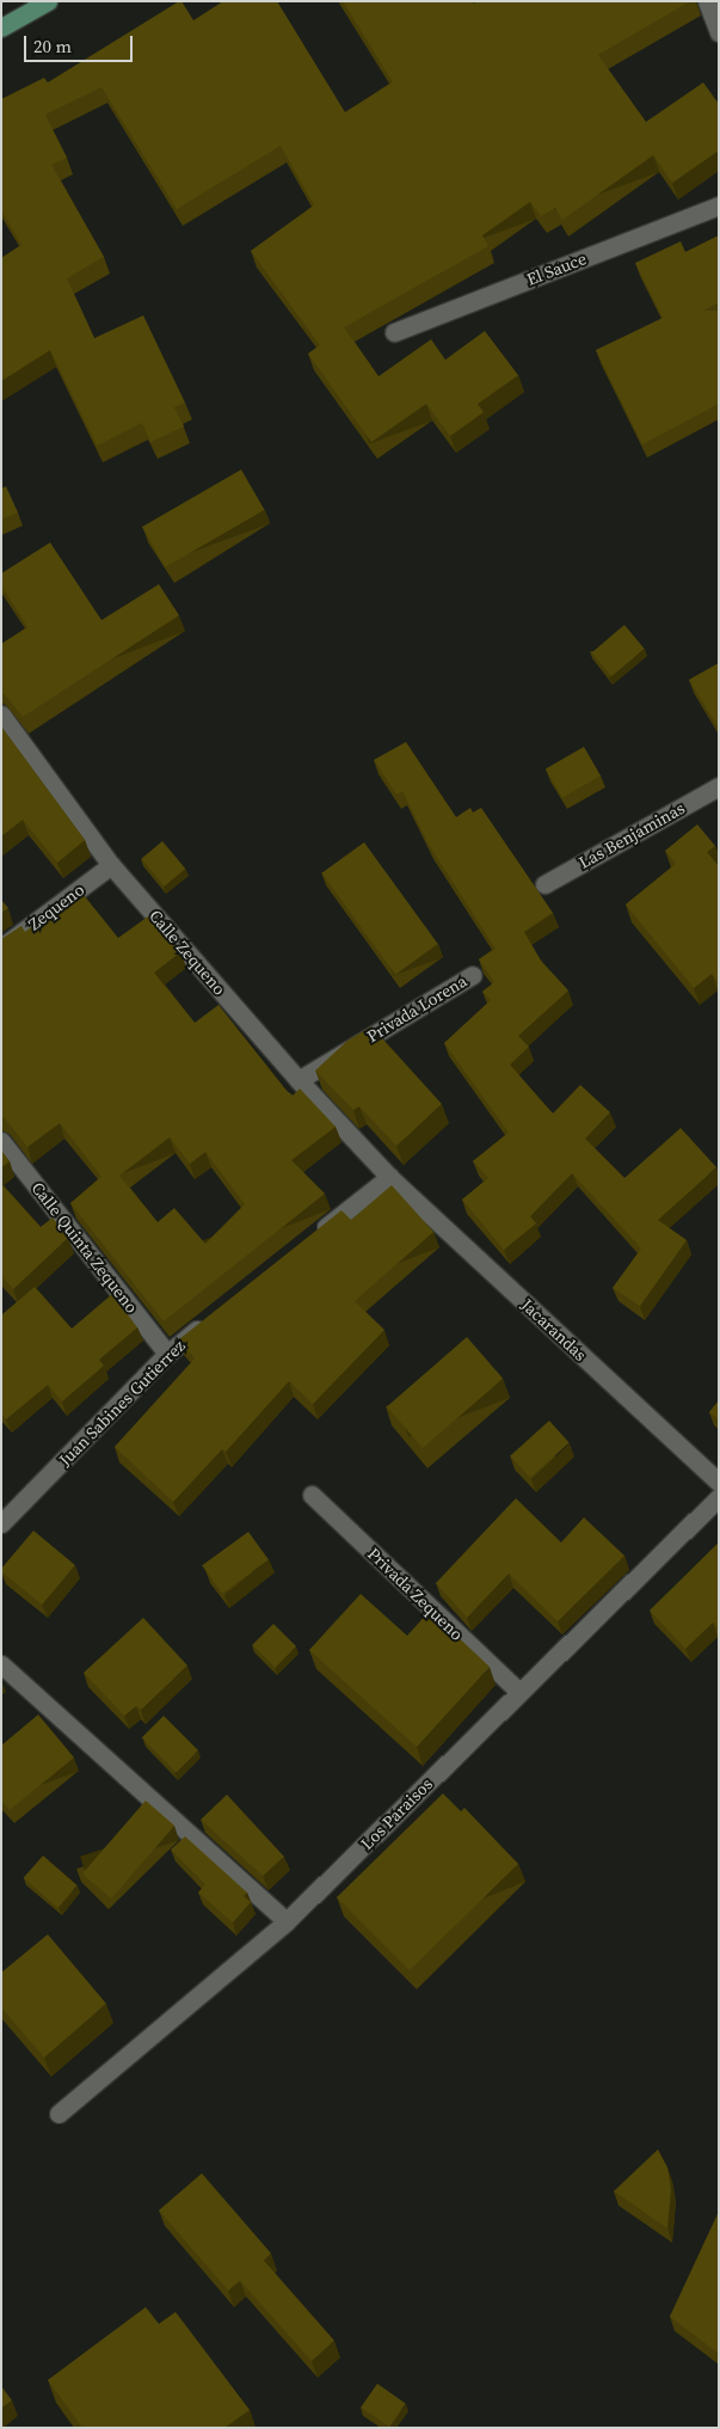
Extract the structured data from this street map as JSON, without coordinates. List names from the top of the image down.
{
  "streets": {
    "street": [
      "El Sauce",
      "Las Benjaminas",
      "Zequeno",
      "Calle Zequeno",
      "Privada Lorena",
      "Calle Quinta Zequeno",
      "Jacarandas",
      "Juan Sabines Gutierrez",
      "Privada Zequeno",
      "Los Paraisos"
    ]
  },
  "crossings": [
    ["Zequeno", "Calle Zequeno"],
    ["Calle Zequeno", "Privada Lorena"],
    ["Calle Zequeno", "Jacarandas"],
    ["Calle Quinta Zequeno", "Juan Sabines Gutierrez"],
    ["Privada Zequeno", "Los Paraisos"]
  ],
  "scale_bar": "20 m"
}
